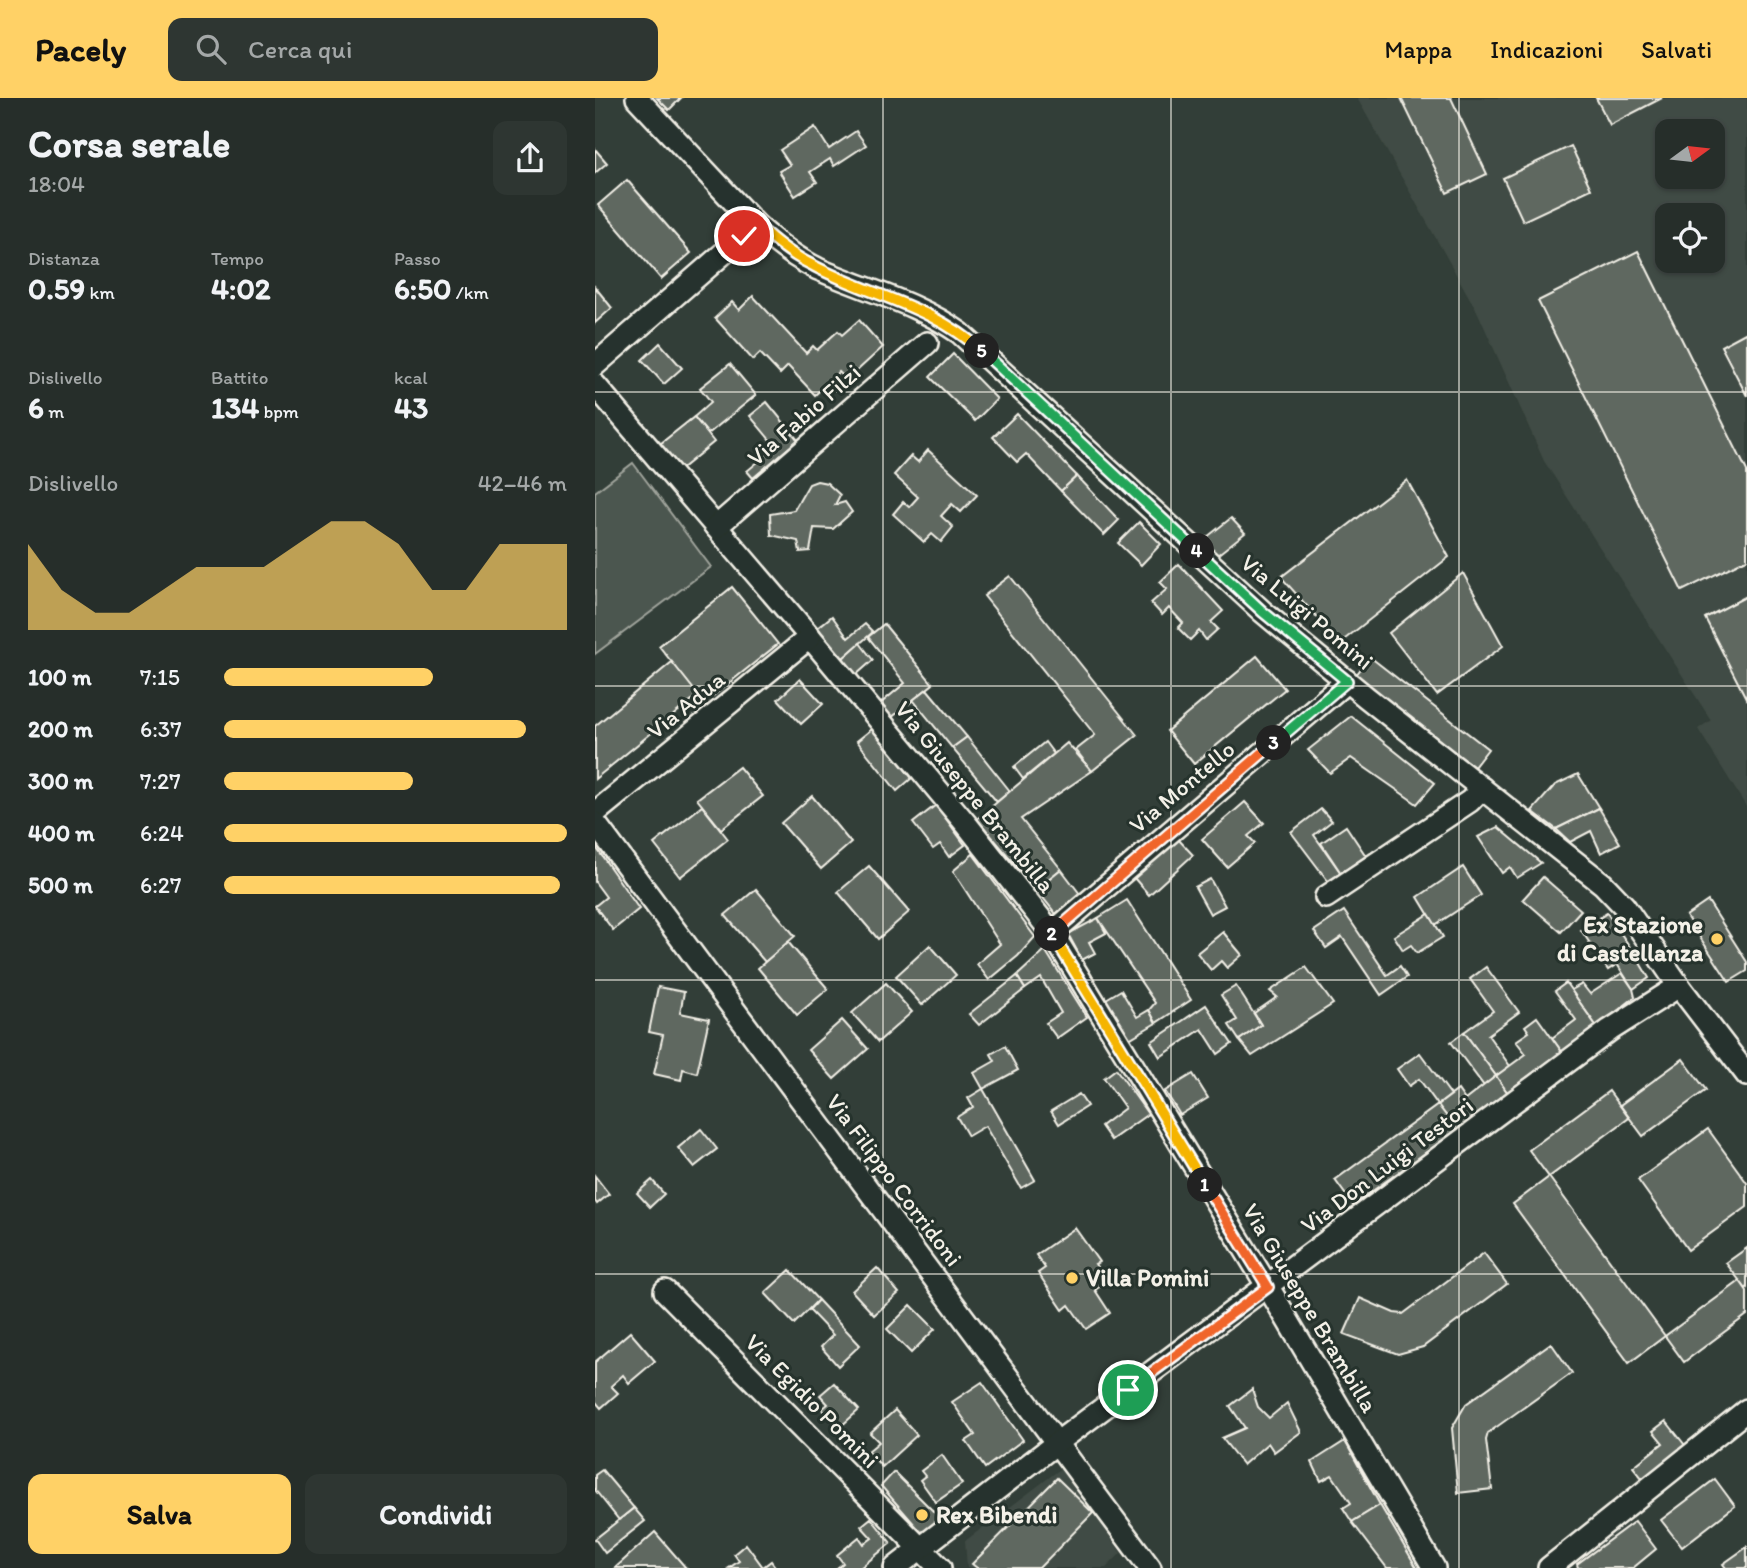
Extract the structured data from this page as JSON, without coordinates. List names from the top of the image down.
{
  "streets": {
    "street": [
      "Via Fabio Filzi",
      "Via Luigi Pomini",
      "Via Adua",
      "Via Montello",
      "Via Giuseppe Brambilla",
      "Via Don Luigi Testori",
      "Via Filippo Corridoni",
      "Via Egidio Pomini"
    ]
  },
  "crossings": [
    ["Via Fabio Filzi", "Via Giuseppe Brambilla"],
    ["Via Luigi Pomini", "Via Montello"],
    ["Via Luigi Pomini", "Via Don Luigi Testori"],
    ["Via Adua", "Via Giuseppe Brambilla"],
    ["Via Montello", "Via Giuseppe Brambilla"],
    ["Via Giuseppe Brambilla", "Via Don Luigi Testori"],
    ["Via Don Luigi Testori", "Via Filippo Corridoni"],
    ["Via Don Luigi Testori", "Via Egidio Pomini"]
  ],
  "places": ["Ex Stazione di Castellanza", "Villa Pomini", "Rex Bibendi"],
  "north": "right",
  "page": {
    "header": "Pacely",
    "search": "Cerca qui",
    "nav": ["Mappa", "Indicazioni", "Salvati"],
    "heading": ["Corsa serale", "18:04"],
    "stats": [
      ["Distanza", "0.59 km"],
      ["Tempo", "4:02"],
      ["Passo", "6:50 /km"],
      ["Dislivello", "6 m"],
      ["Battito", "134 bpm"],
      ["kcal", "43"]
    ],
    "pins": [
      "5",
      "4",
      "3",
      "2",
      "1"
    ],
    "chart": ["Dislivello", "42–46 m"],
    "list": [
      {
        "name": "100 m",
        "note": "7:15"
      },
      {
        "name": "200 m",
        "note": "6:37"
      },
      {
        "name": "300 m",
        "note": "7:27"
      },
      {
        "name": "400 m",
        "note": "6:24"
      },
      {
        "name": "500 m",
        "note": "6:27"
      }
    ],
    "buttons": ["Salva", "Condividi"]
  }
}
